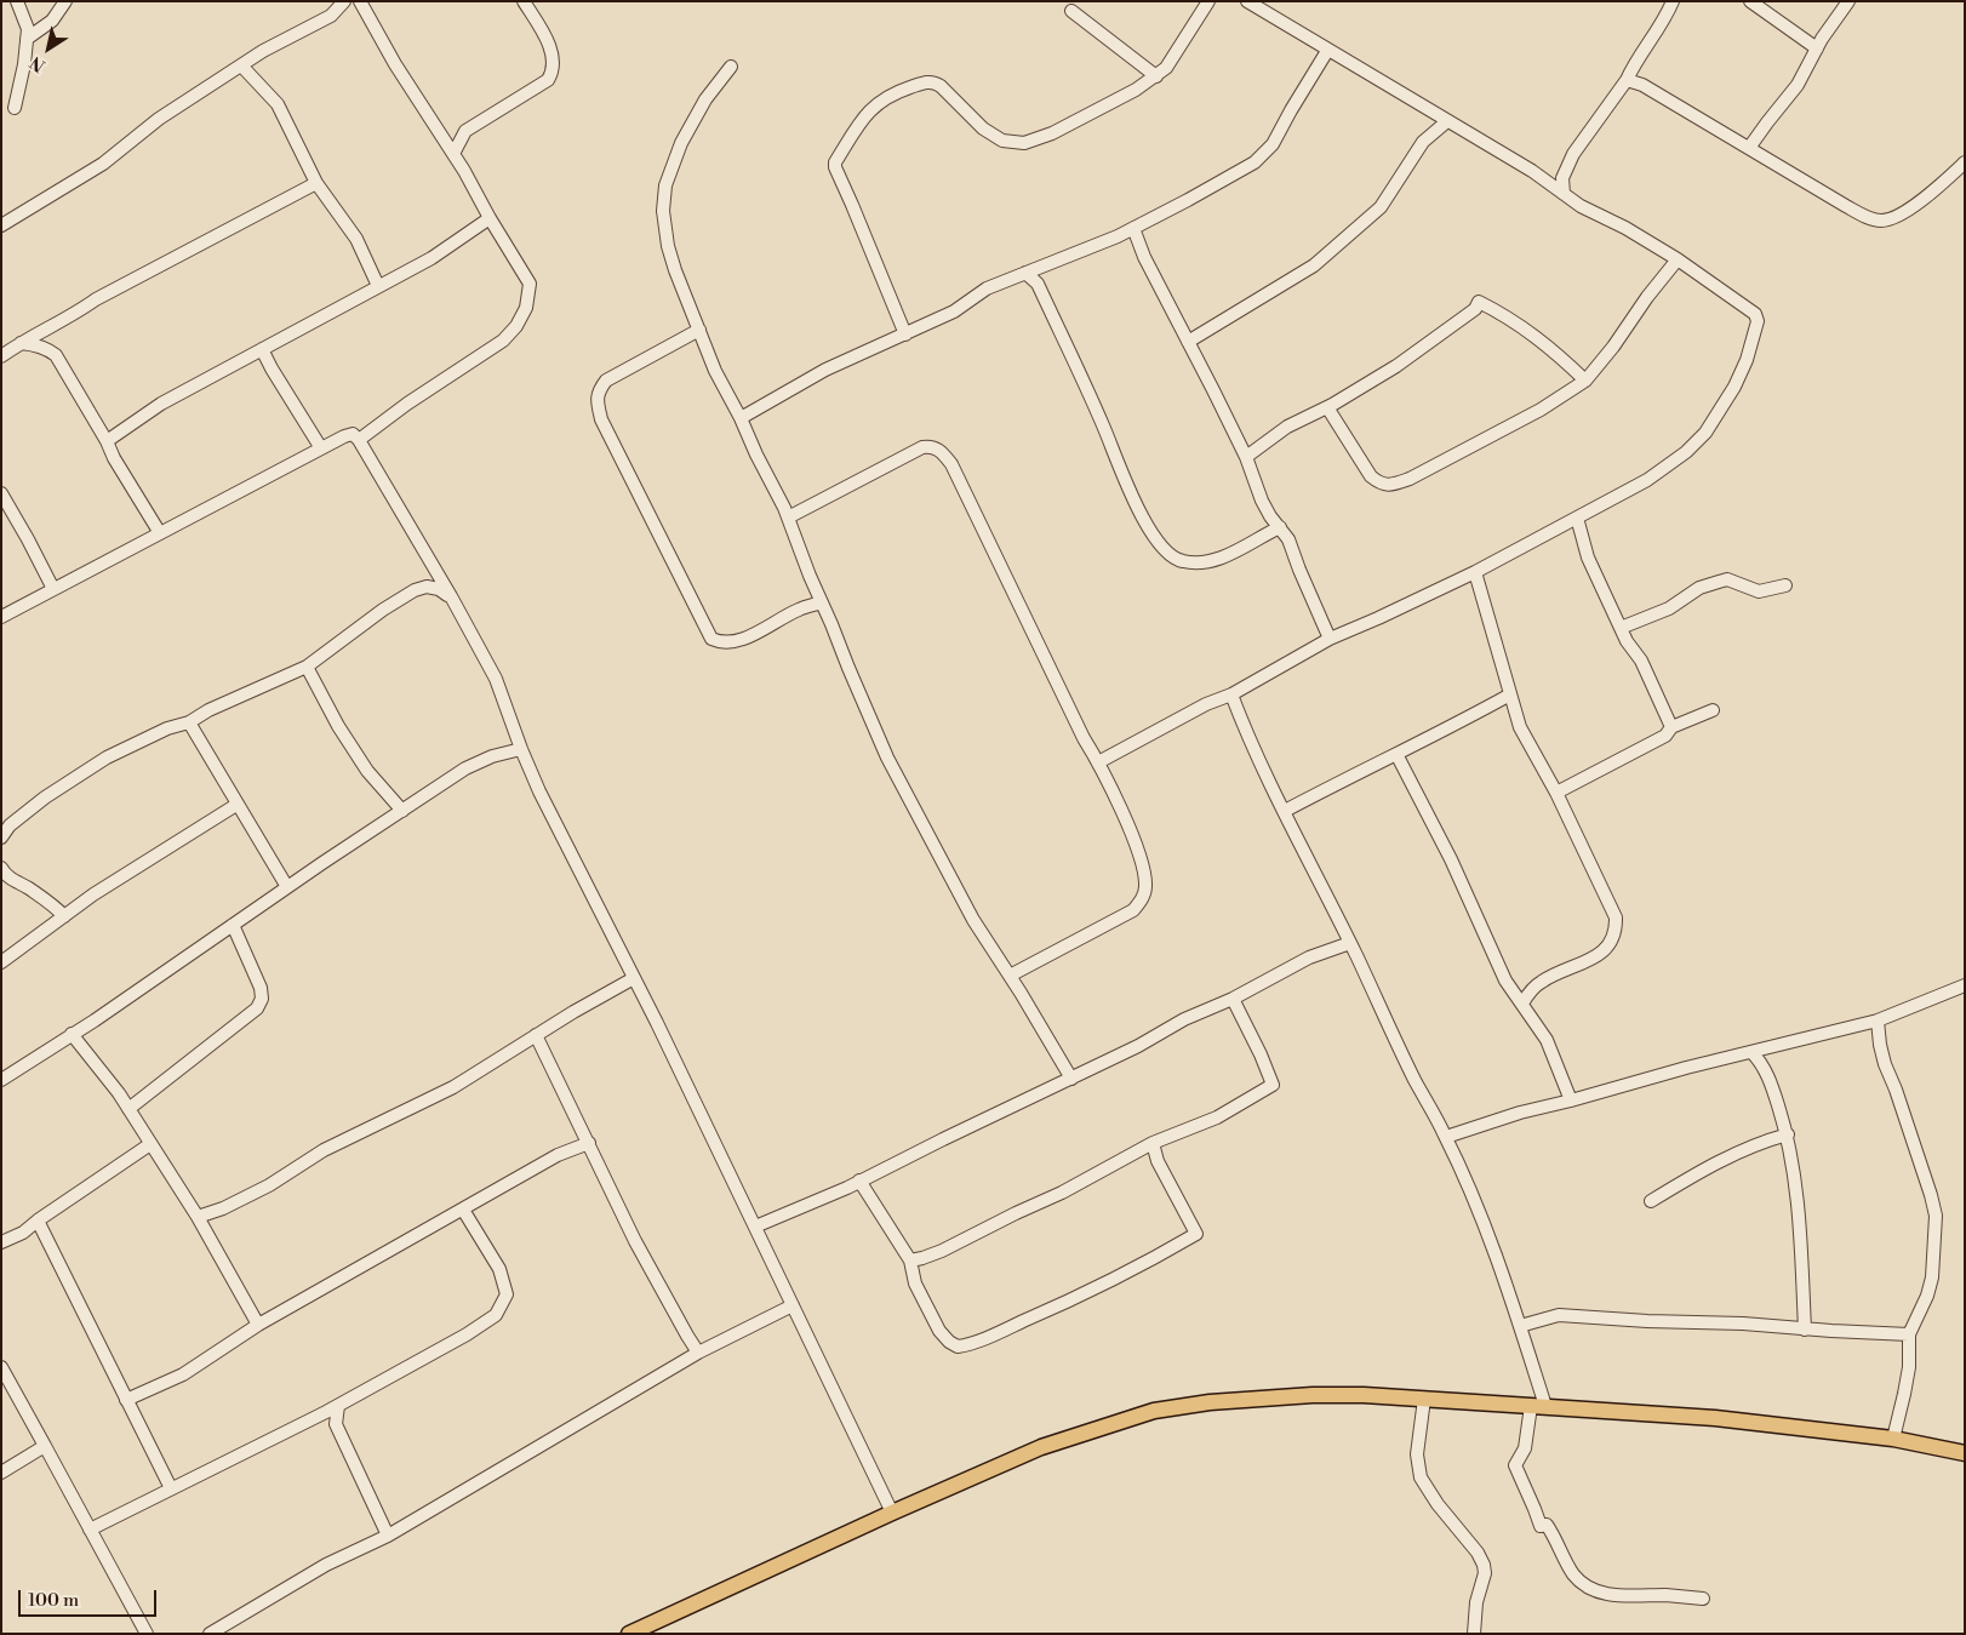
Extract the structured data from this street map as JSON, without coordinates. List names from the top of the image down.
{
  "scale_bar": "100 m",
  "north": "bottom left"
}
